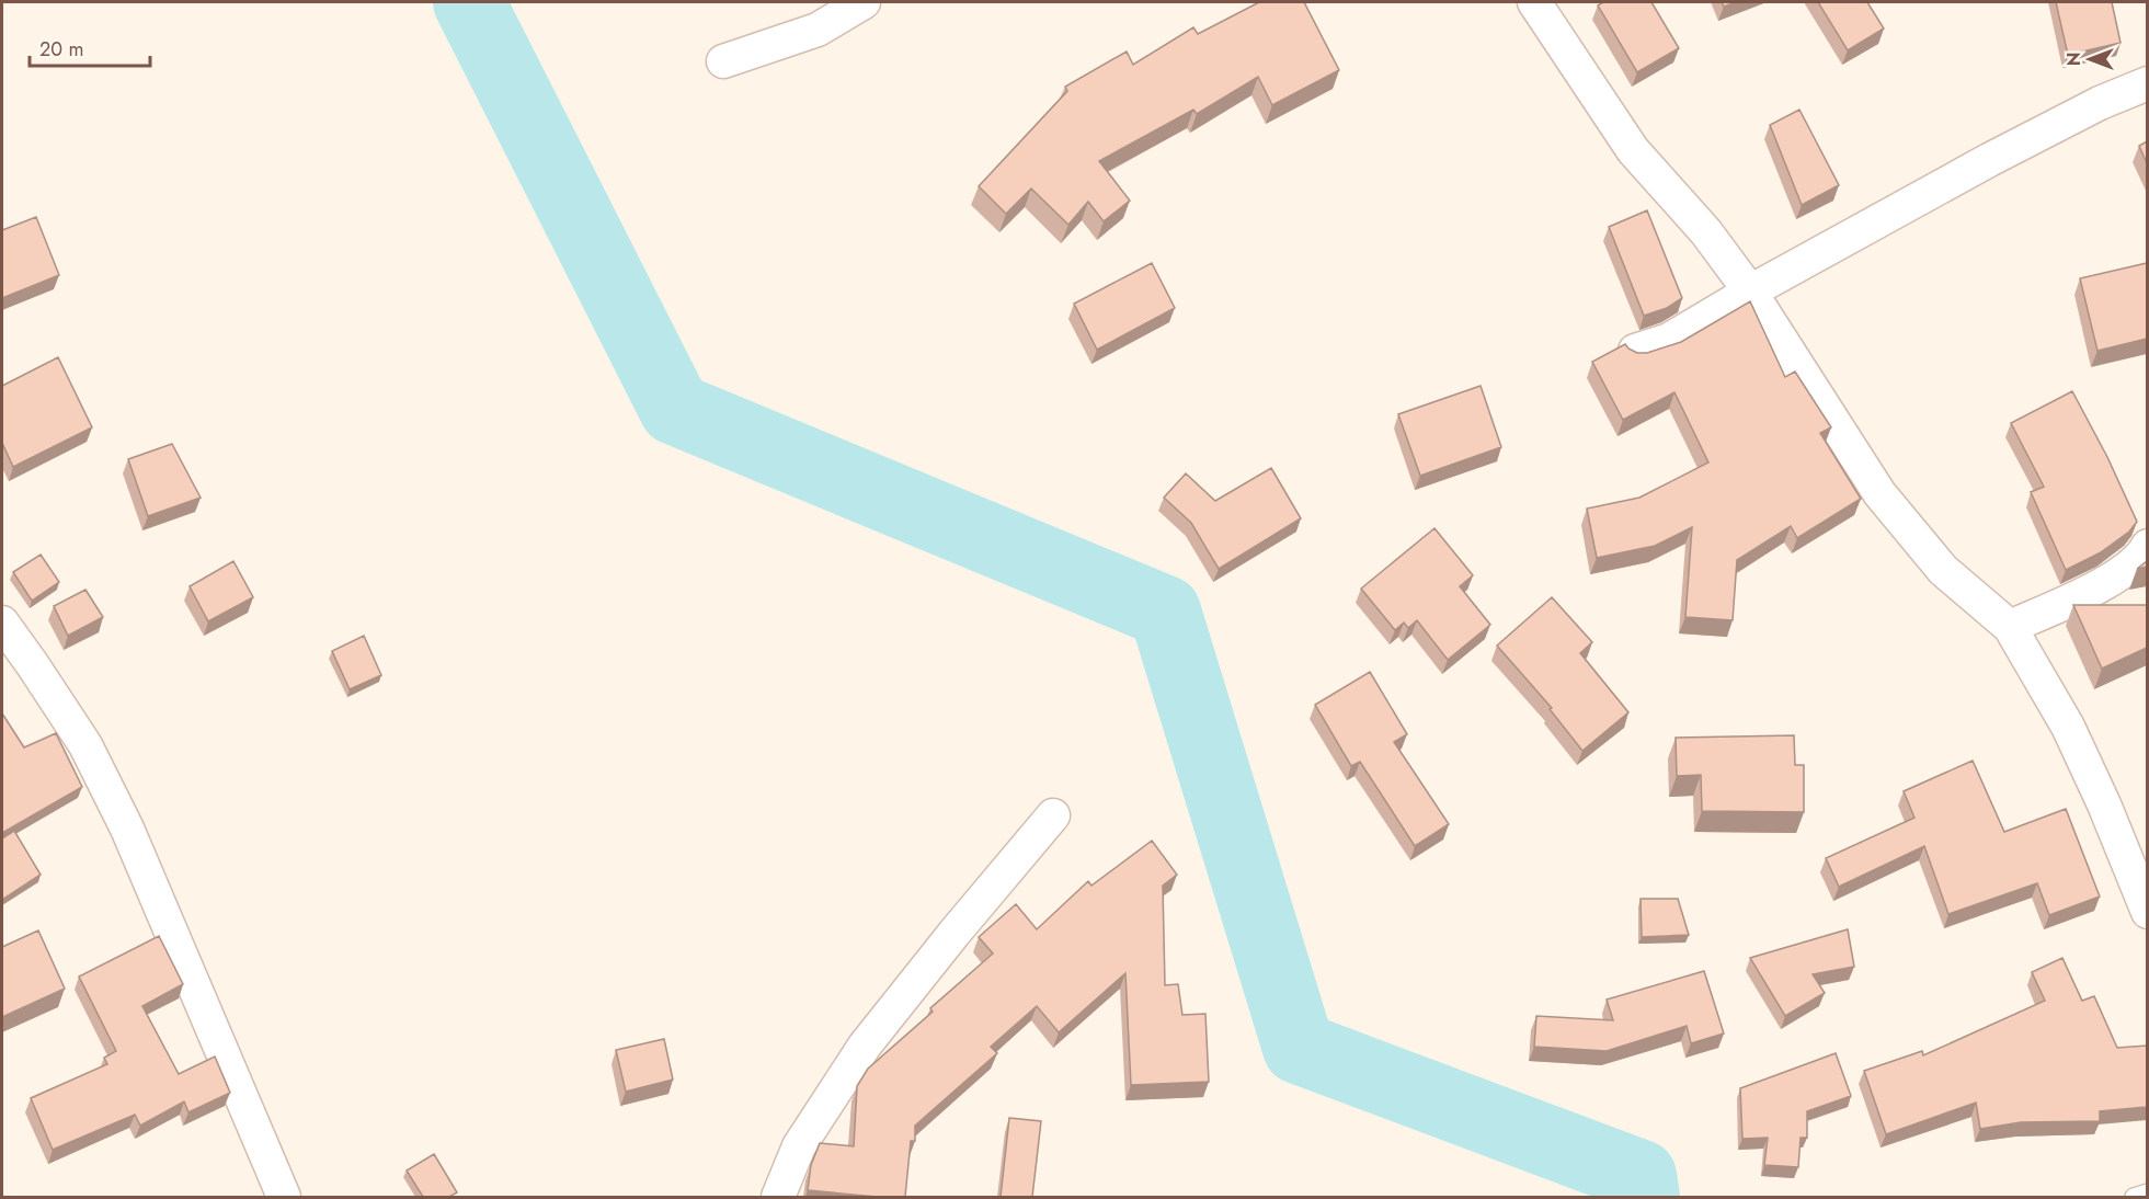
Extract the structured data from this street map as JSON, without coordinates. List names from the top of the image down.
{
  "scale_bar": "20 m",
  "north": "left"
}
